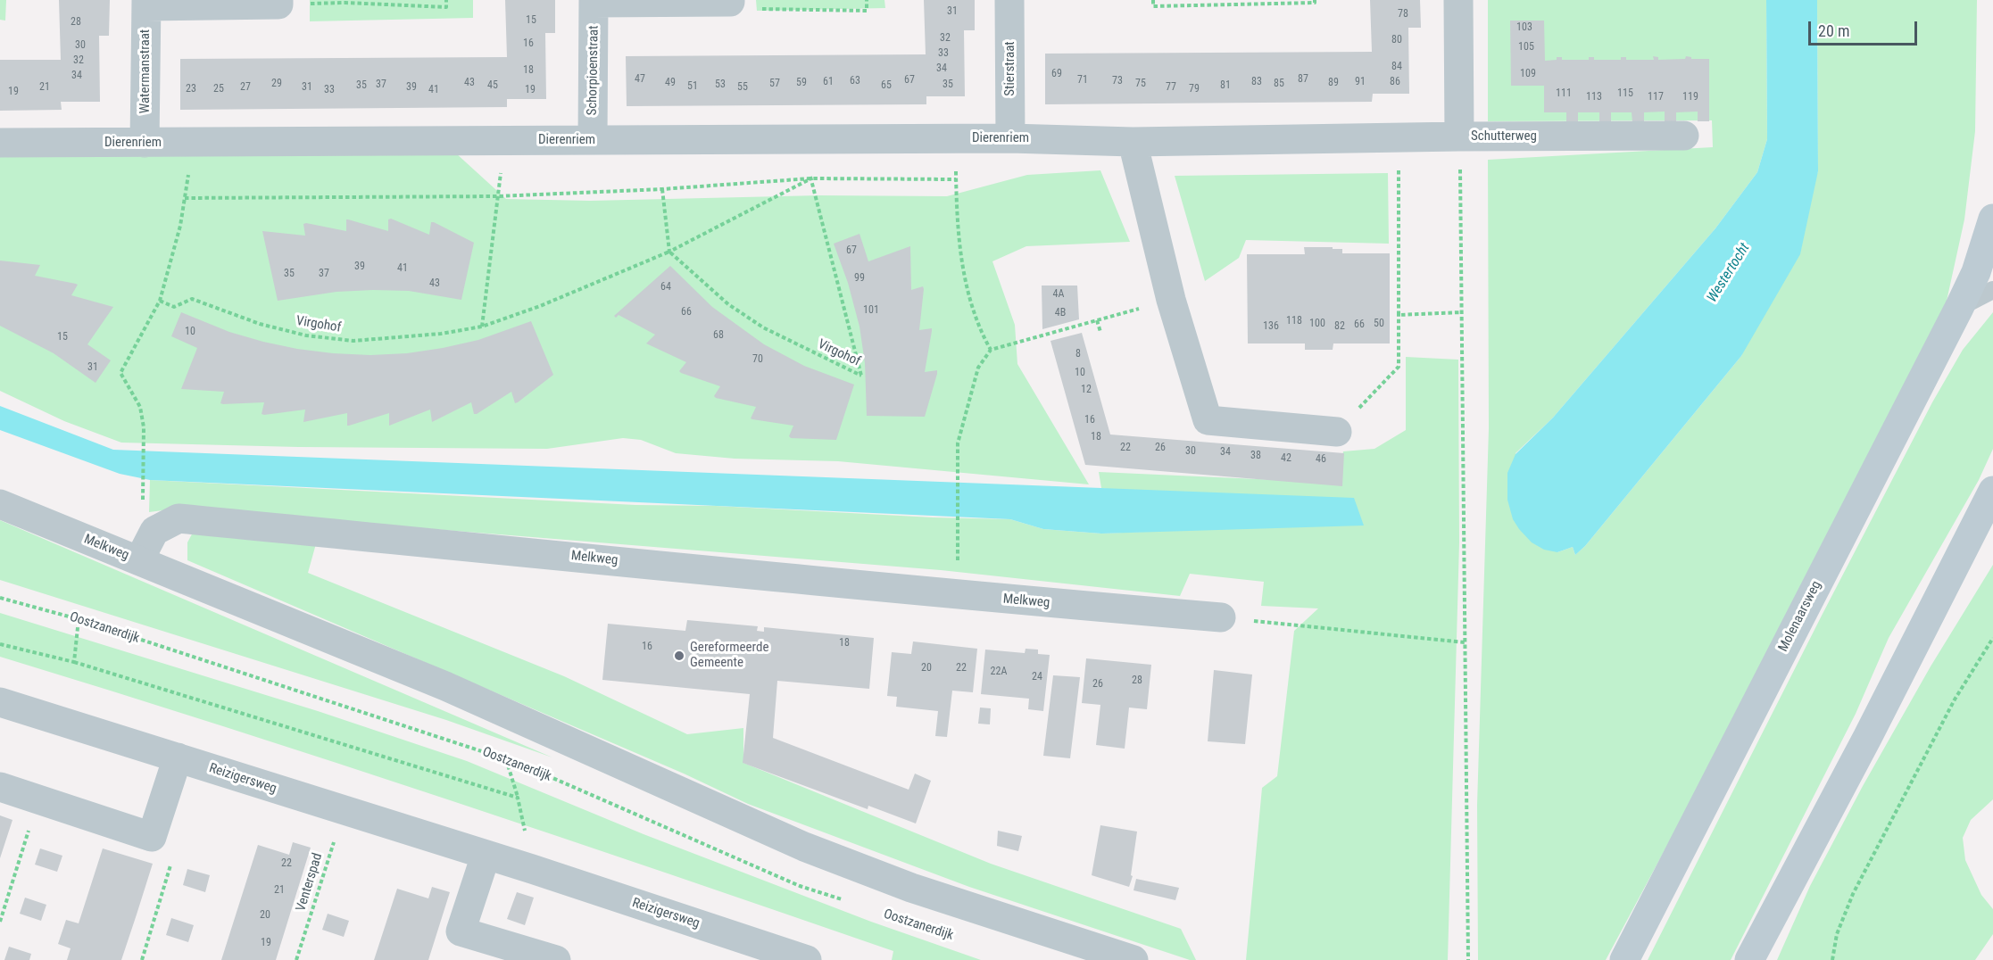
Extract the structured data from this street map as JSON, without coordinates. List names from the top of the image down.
{
  "streets": {
    "main road": ["Molenaarsweg"],
    "street": [
      "Stierstraat",
      "Schorpioenstraat",
      "Watermanstraat",
      "Schutterweg",
      "Dierenriem",
      "Melkweg",
      "Reizigersweg"
    ],
    "path": ["Virgohof", "Oostzanerdijk", "Venterspad"]
  },
  "crossings": [
    ["Stierstraat", "Dierenriem"],
    ["Schorpioenstraat", "Dierenriem"],
    ["Watermanstraat", "Dierenriem"],
    ["Schutterweg", "Dierenriem"],
    ["Dierenriem", "Virgohof"],
    ["Reizigersweg", "Venterspad"]
  ],
  "water": ["Westertocht"],
  "places": ["Gereformeerde Gemeente"],
  "house_numbers": [
    "31",
    "78",
    "15",
    "28",
    "103",
    "32",
    "80",
    "16",
    "30",
    "105",
    "33",
    "32",
    "84",
    "34",
    "18",
    "69",
    "109",
    "34",
    "47",
    "87",
    "67",
    "71",
    "63",
    "73",
    "61",
    "83",
    "91",
    "86",
    "43",
    "49",
    "59",
    "89",
    "29",
    "57",
    "75",
    "85",
    "37",
    "53",
    "35",
    "35",
    "45",
    "65",
    "81",
    "51",
    "21",
    "27",
    "31",
    "39",
    "55",
    "77",
    "23",
    "25",
    "79",
    "33",
    "41",
    "19",
    "19",
    "111",
    "115",
    "113",
    "117",
    "119",
    "67",
    "39",
    "41",
    "35",
    "37",
    "99",
    "43",
    "64",
    "4A",
    "101",
    "66",
    "4B",
    "118",
    "100",
    "50",
    "66",
    "136",
    "82",
    "10",
    "68",
    "15",
    "8",
    "70",
    "31",
    "10",
    "12",
    "16",
    "18",
    "22",
    "26",
    "30",
    "34",
    "38",
    "42",
    "46",
    "18",
    "16",
    "20",
    "22",
    "22A",
    "24",
    "28",
    "26",
    "22",
    "21",
    "20",
    "19"
  ],
  "scale_bar": "20 m"
}
